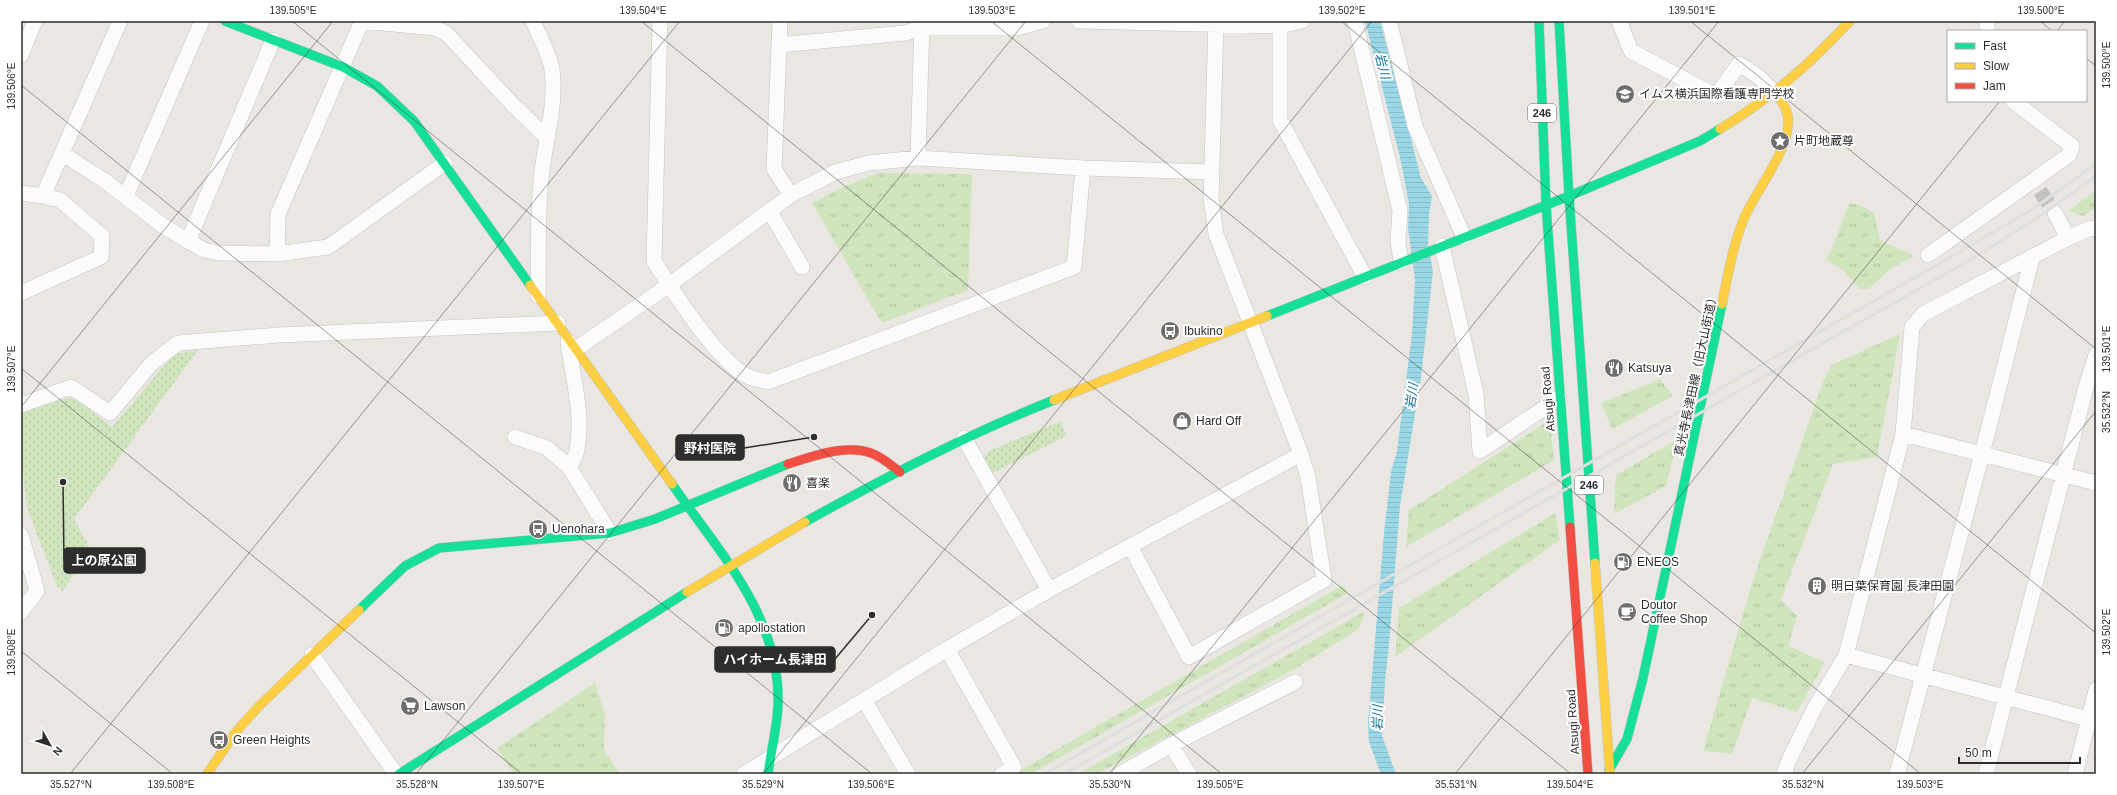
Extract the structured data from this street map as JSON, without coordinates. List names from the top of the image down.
{
  "streets": {
    "main road": ["246", "真光寺長津田線（旧大山街道）", "Atsugi Road"]
  },
  "crossings": [
    ["246", "真光寺長津田線（旧大山街道）"]
  ],
  "water": ["岩川"],
  "places": {
    "school or university": ["イムス横浜国際看護専門学校"],
    "place": ["片町地蔵尊"],
    "bus stop": ["Ibukino", "Uenohara", "Green Heights"],
    "restaurant": ["Katsuya", "喜楽"],
    "shop": ["Hard Off"],
    "other": ["野村医院", "上の原公園", "ハイホーム長津田"],
    "fuel station": ["ENEOS", "apollostation"],
    "building": ["明日葉保育園 長津田園"],
    "cafe": ["Doutor Coffee Shop"],
    "supermarket": ["Lawson"]
  },
  "legend": ["Fast", "Slow", "Jam"],
  "scale_bar": "50 m",
  "north": "bottom right",
  "coordinates": [
    "139.505°E",
    "139.504°E",
    "139.503°E",
    "139.502°E",
    "139.501°E",
    "139.500°E",
    "139.506°E",
    "139.507°E",
    "35.532°N",
    "139.508°E",
    "35.527°N",
    "35.528°N",
    "35.529°N",
    "35.530°N",
    "35.531°N"
  ]
}
